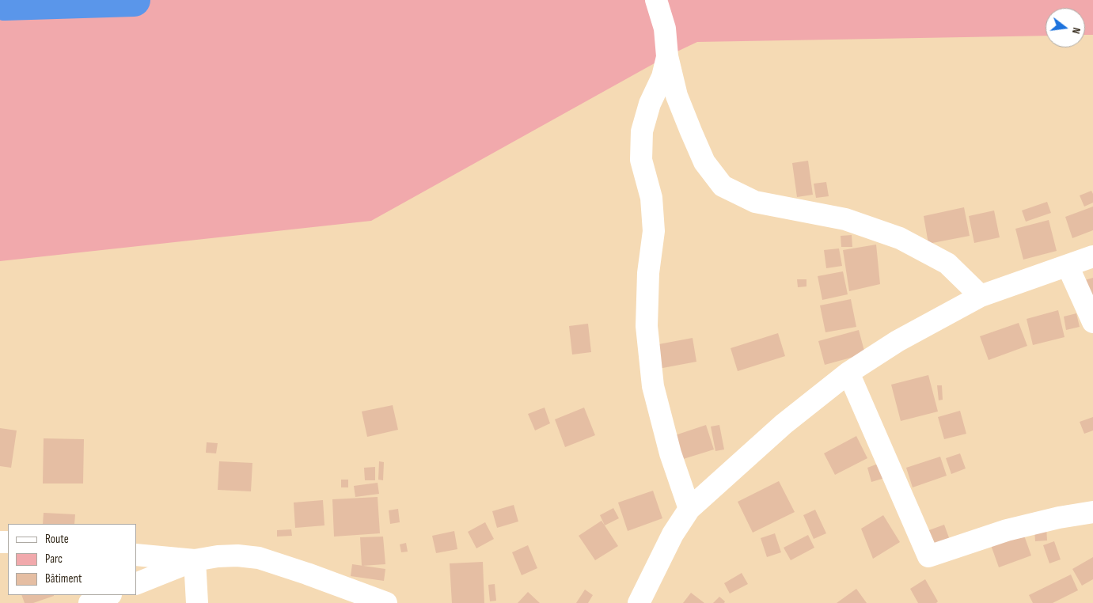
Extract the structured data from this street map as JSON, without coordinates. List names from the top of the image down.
{
  "legend": ["Route", "Parc", "Bâtiment"],
  "north": "right"
}
